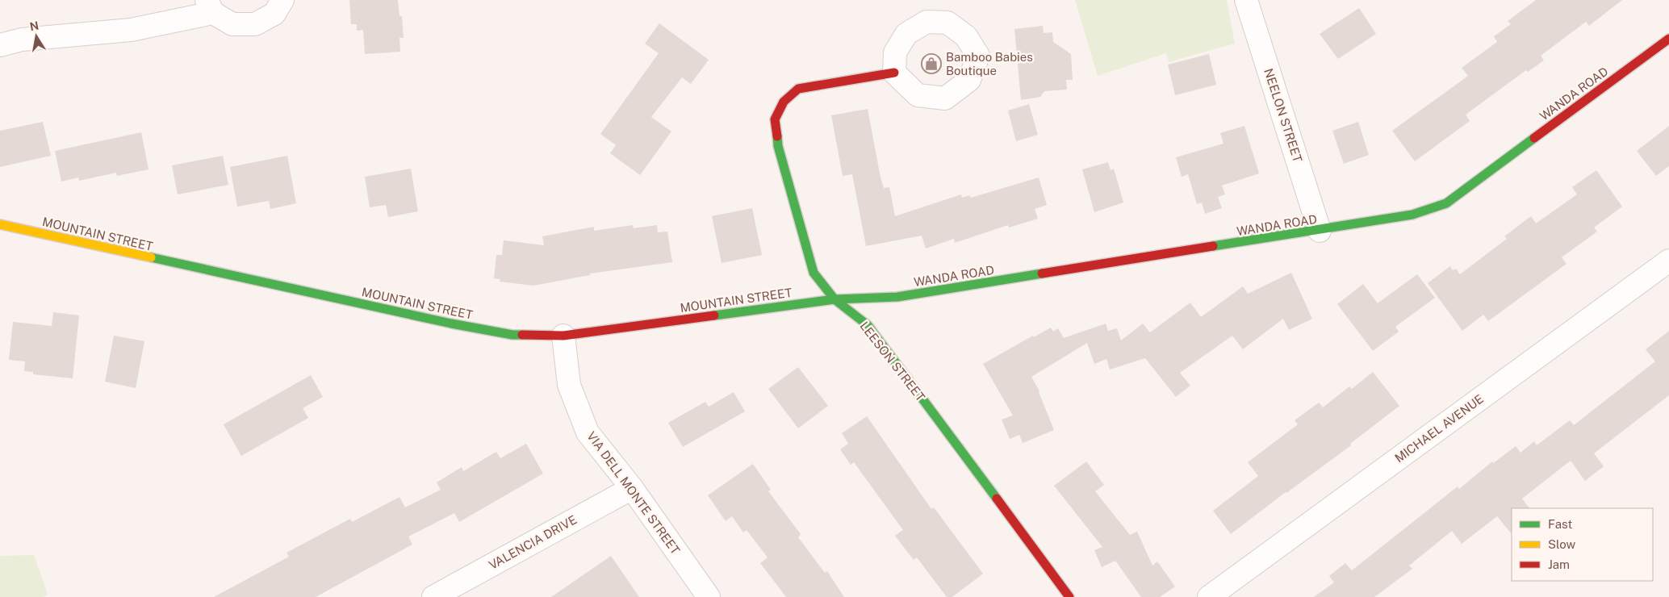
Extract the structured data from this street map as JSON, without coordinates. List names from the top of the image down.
{
  "streets": {
    "street": [
      "WANDA ROAD",
      "NEELON STREET",
      "MOUNTAIN STREET",
      "LEESON STREET",
      "MICHAEL AVENUE",
      "VIA DELL MONTE STREET",
      "VALENCIA DRIVE"
    ]
  },
  "crossings": [
    ["WANDA ROAD", "NEELON STREET"],
    ["WANDA ROAD", "MOUNTAIN STREET"],
    ["WANDA ROAD", "LEESON STREET"],
    ["MOUNTAIN STREET", "LEESON STREET"],
    ["MOUNTAIN STREET", "VIA DELL MONTE STREET"],
    ["VIA DELL MONTE STREET", "VALENCIA DRIVE"]
  ],
  "places": {
    "shop": ["Bamboo Babies Boutique"]
  },
  "legend": ["Fast", "Slow", "Jam"],
  "north": "top"
}
